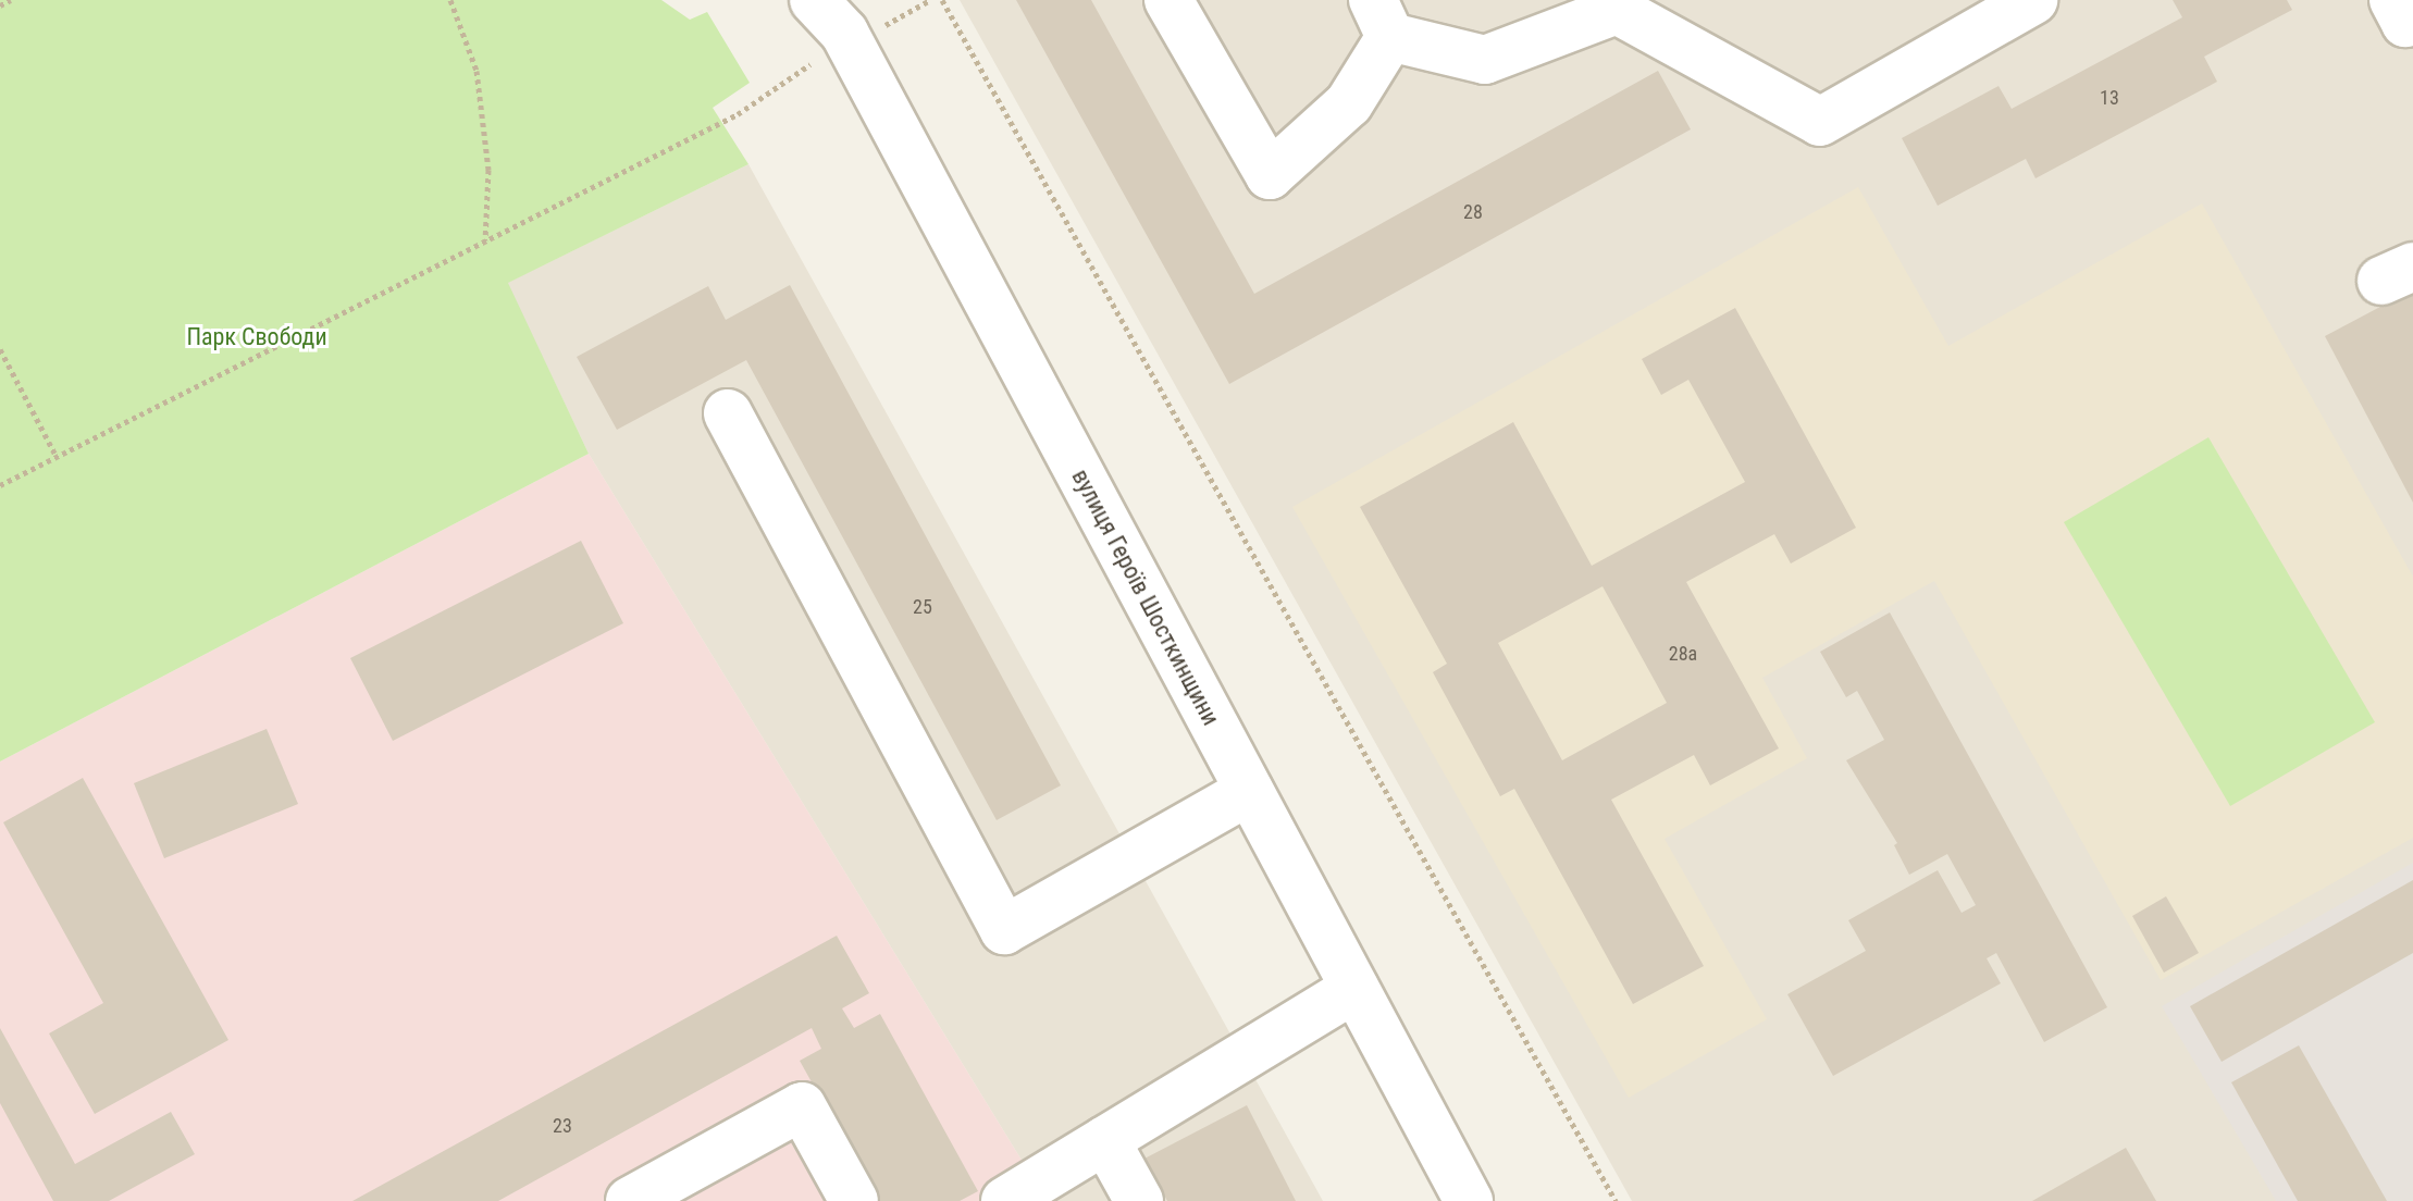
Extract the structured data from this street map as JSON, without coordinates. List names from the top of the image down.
{
  "streets": {
    "street": ["вулиця Героїв Шосткинщини"]
  },
  "parks": ["Парк Свободи"],
  "house_numbers": [
    "13",
    "28",
    "25",
    "28а",
    "23"
  ]
}
